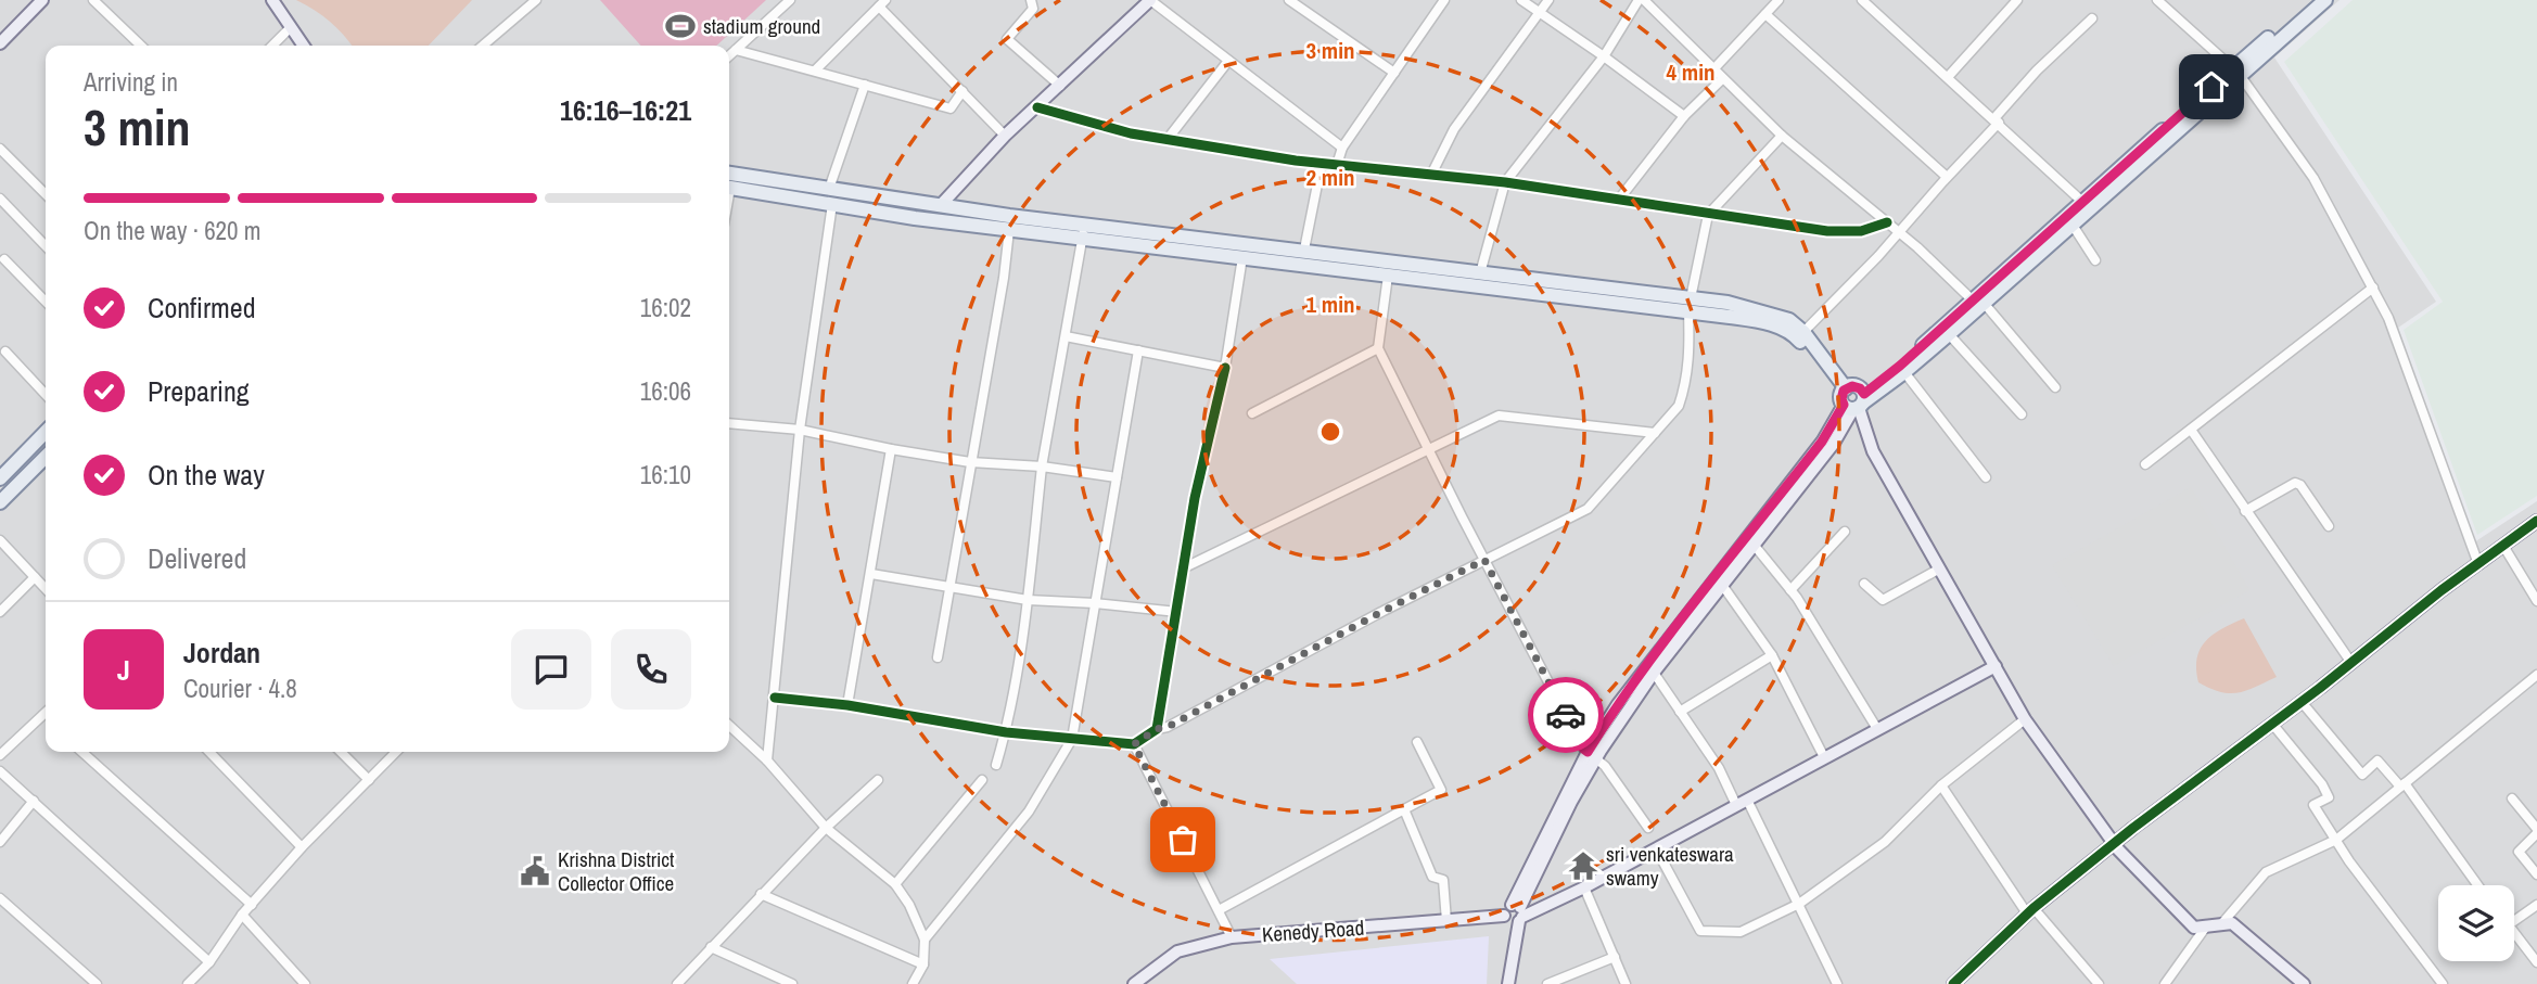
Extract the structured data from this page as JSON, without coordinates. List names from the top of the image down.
{
  "streets": {
    "street": ["Kenedy Road"]
  },
  "places": {
    "sports": ["stadium ground"],
    "temple": ["sri venkateswara swamy"],
    "public building": ["Krishna District Collector Office"]
  },
  "page": {
    "heading": ["3 min", "Arriving in", "16:16–16:21"],
    "panel": ["Jordan", "Courier · 4.8"],
    "bar": "On the way · 620 m",
    "list": [
      ["Confirmed", "16:02"],
      ["Preparing", "16:06"],
      ["On the way", "16:10"],
      "Delivered"
    ],
    "round": "J"
  },
  "rings": [
    "3 min",
    "4 min",
    "2 min",
    "1 min"
  ]
}
